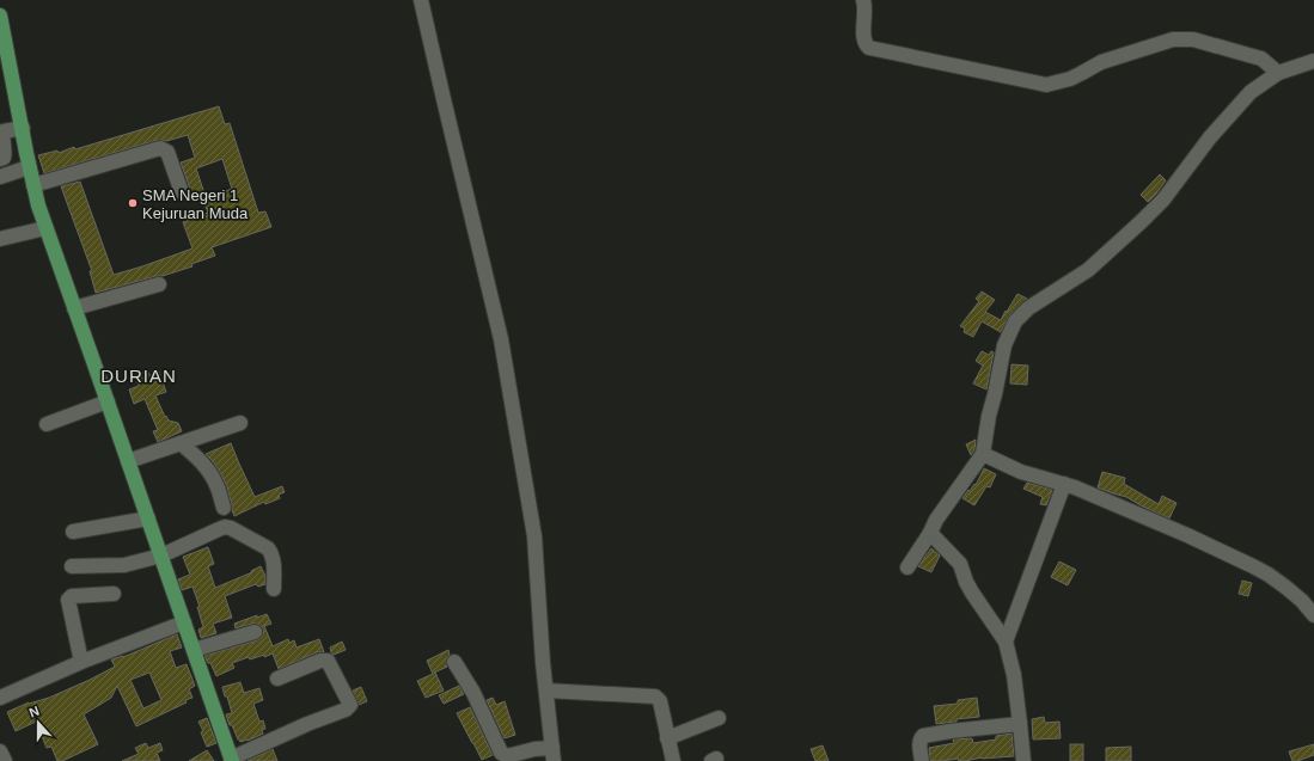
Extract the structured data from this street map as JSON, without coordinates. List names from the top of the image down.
{
  "districts": ["DURIAN"],
  "places": ["SMA Negeri 1 Kejuruan Muda"],
  "north": "top"
}
